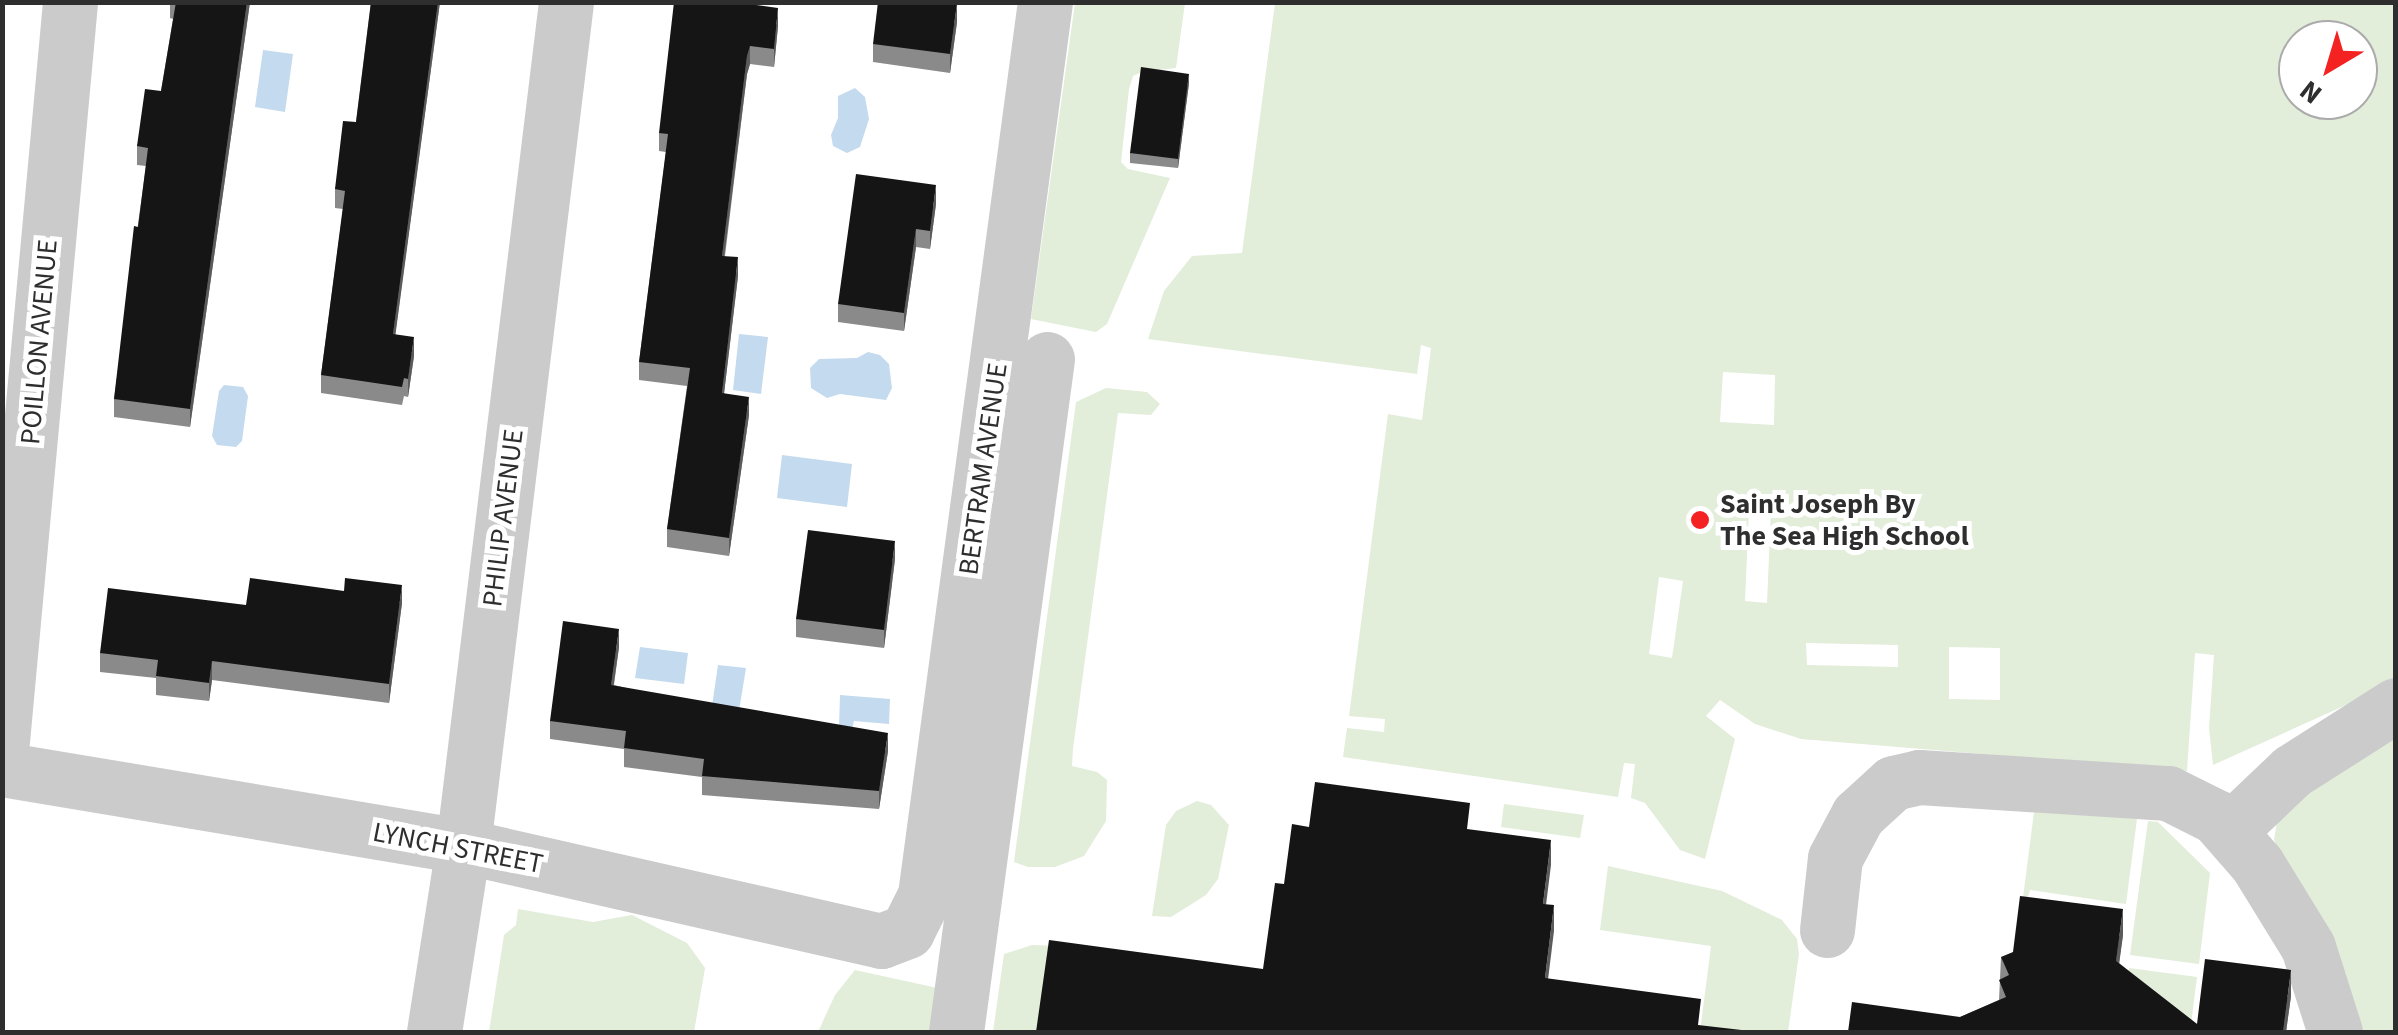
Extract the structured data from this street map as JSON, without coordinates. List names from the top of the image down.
{
  "streets": {
    "street": [
      "POILLON AVENUE",
      "BERTRAM AVENUE",
      "PHILIP AVENUE",
      "LYNCH STREET"
    ]
  },
  "crossings": [
    ["BERTRAM AVENUE", "LYNCH STREET"],
    ["PHILIP AVENUE", "LYNCH STREET"]
  ],
  "places": ["Saint Joseph By The Sea High School"],
  "north": "bottom left"
}
